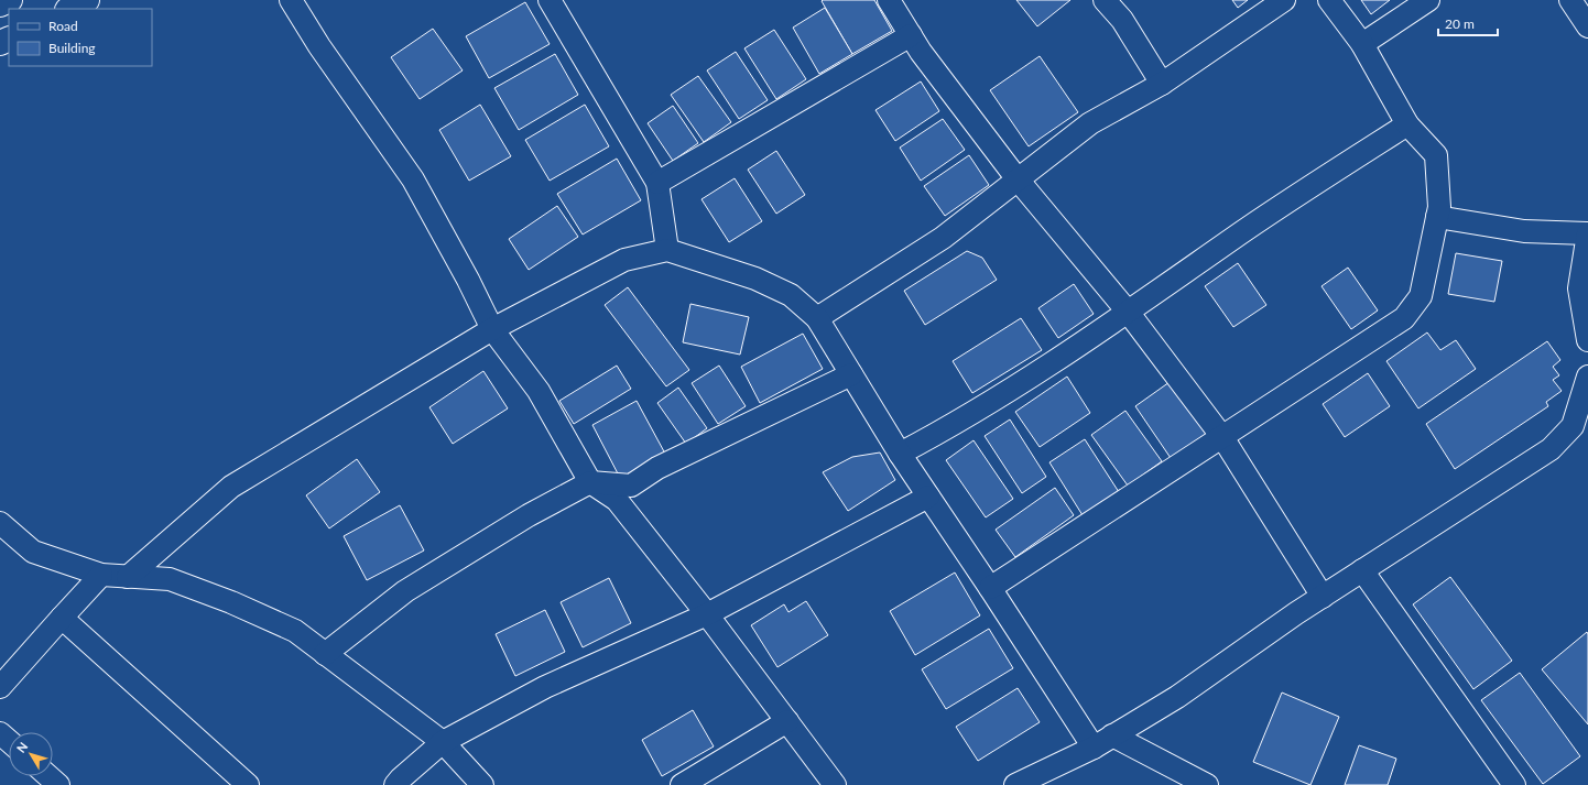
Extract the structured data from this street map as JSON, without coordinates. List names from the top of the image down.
{
  "legend": ["Road", "Building"],
  "scale_bar": "20 m",
  "north": "top left"
}
